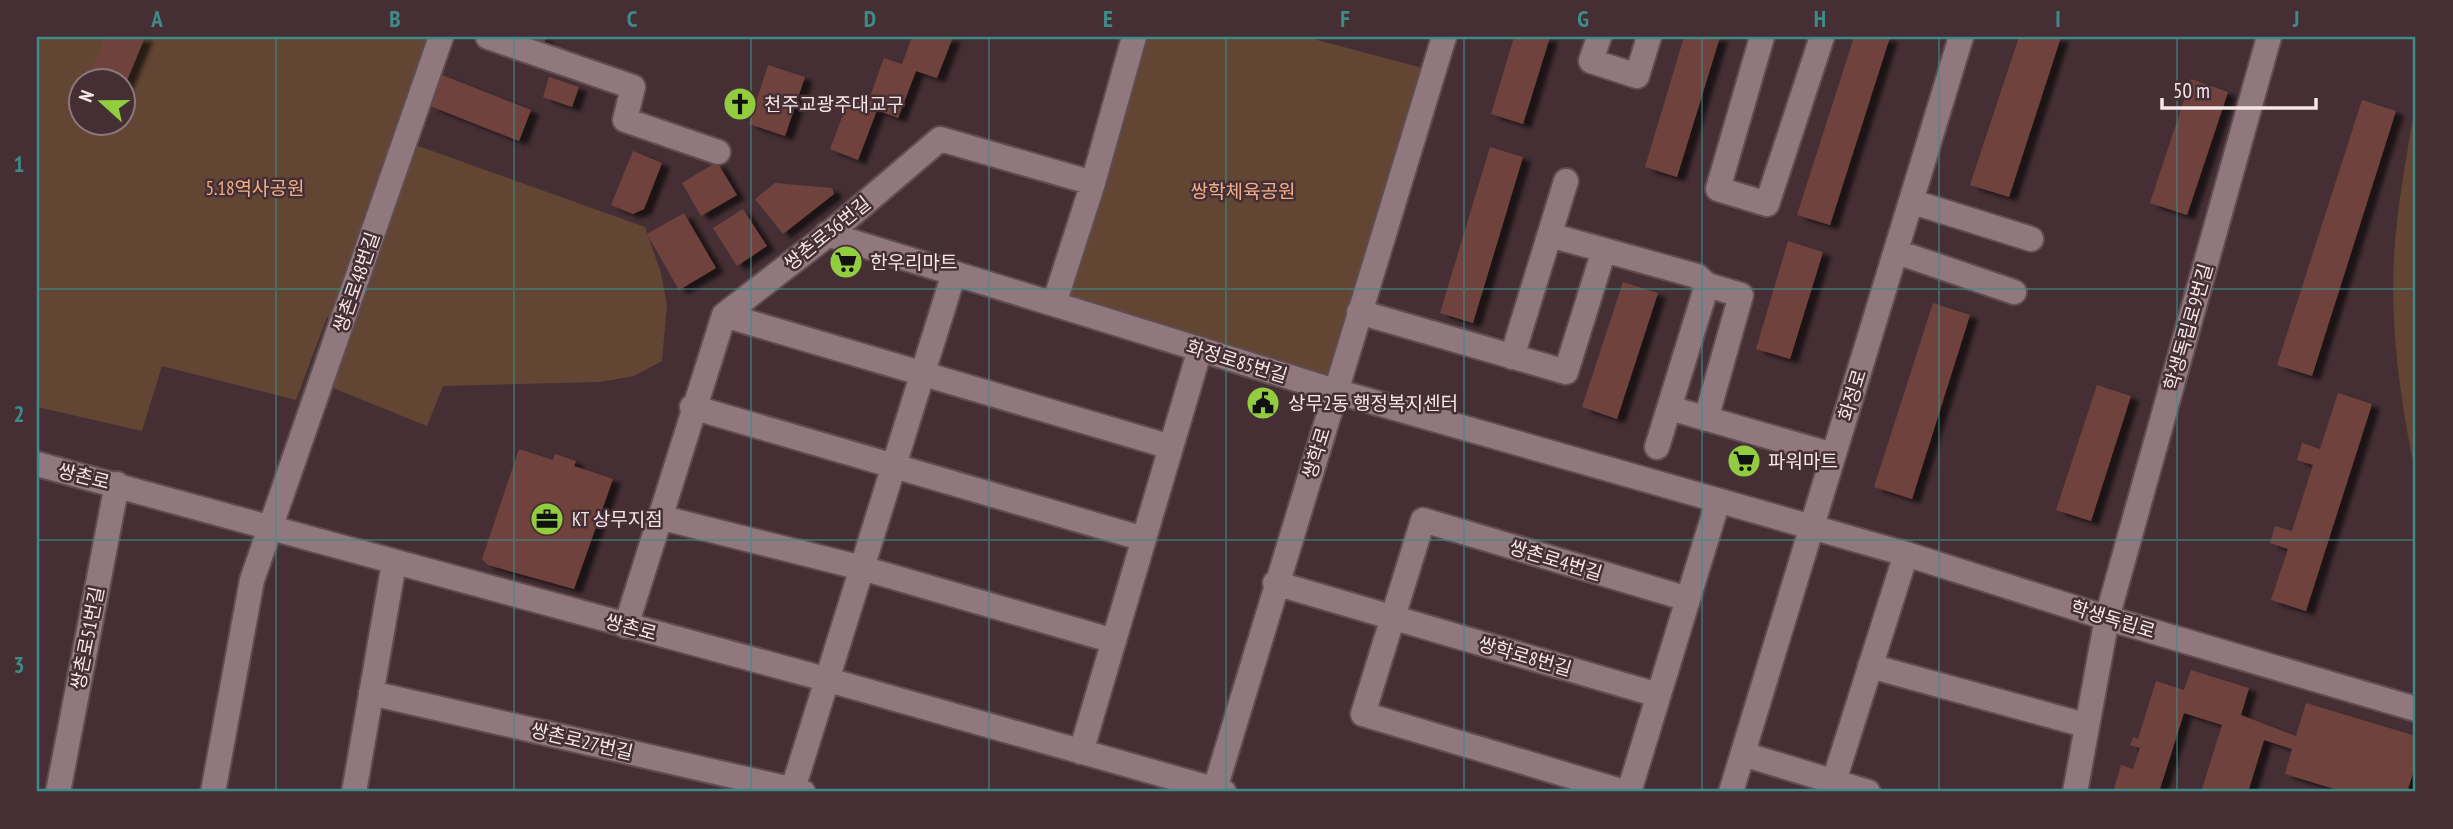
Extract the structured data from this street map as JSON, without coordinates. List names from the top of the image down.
{
  "streets": {
    "street": [
      "쌍촌로36번길",
      "쌍촌로48번길",
      "학생독립로9번길",
      "화정로85번길",
      "화정로",
      "쌍학로",
      "쌍촌로",
      "쌍촌로4번길",
      "학생독립로",
      "쌍촌로51번길",
      "쌍학로8번길",
      "쌍촌로27번길"
    ]
  },
  "crossings": [
    ["쌍촌로36번길", "화정로85번길"],
    ["쌍촌로48번길", "쌍촌로"],
    ["학생독립로9번길", "학생독립로"],
    ["화정로85번길", "화정로"],
    ["화정로85번길", "쌍학로"],
    ["화정로85번길", "학생독립로"],
    ["화정로85번길", "쌍촌로27번길"],
    ["화정로", "학생독립로"],
    ["쌍학로", "쌍촌로"],
    ["쌍학로", "쌍학로8번길"],
    ["쌍촌로", "쌍촌로51번길"],
    ["쌍촌로", "쌍촌로27번길"],
    ["쌍촌로4번길", "쌍학로8번길"]
  ],
  "parks": ["5.18역사공원", "쌍학체육공원"],
  "places": {
    "church": ["천주교광주대교구"],
    "supermarket": ["한우리마트", "파워마트"],
    "public building": ["상무2동 행정복지센터"],
    "office": ["KT 상무지점"]
  },
  "scale_bar": "50 m",
  "north": "left",
  "grid": {
    "columns": [
      "A",
      "B",
      "C",
      "D",
      "E",
      "F",
      "G",
      "H",
      "I",
      "J"
    ],
    "rows": ["1", "2", "3"]
  }
}
